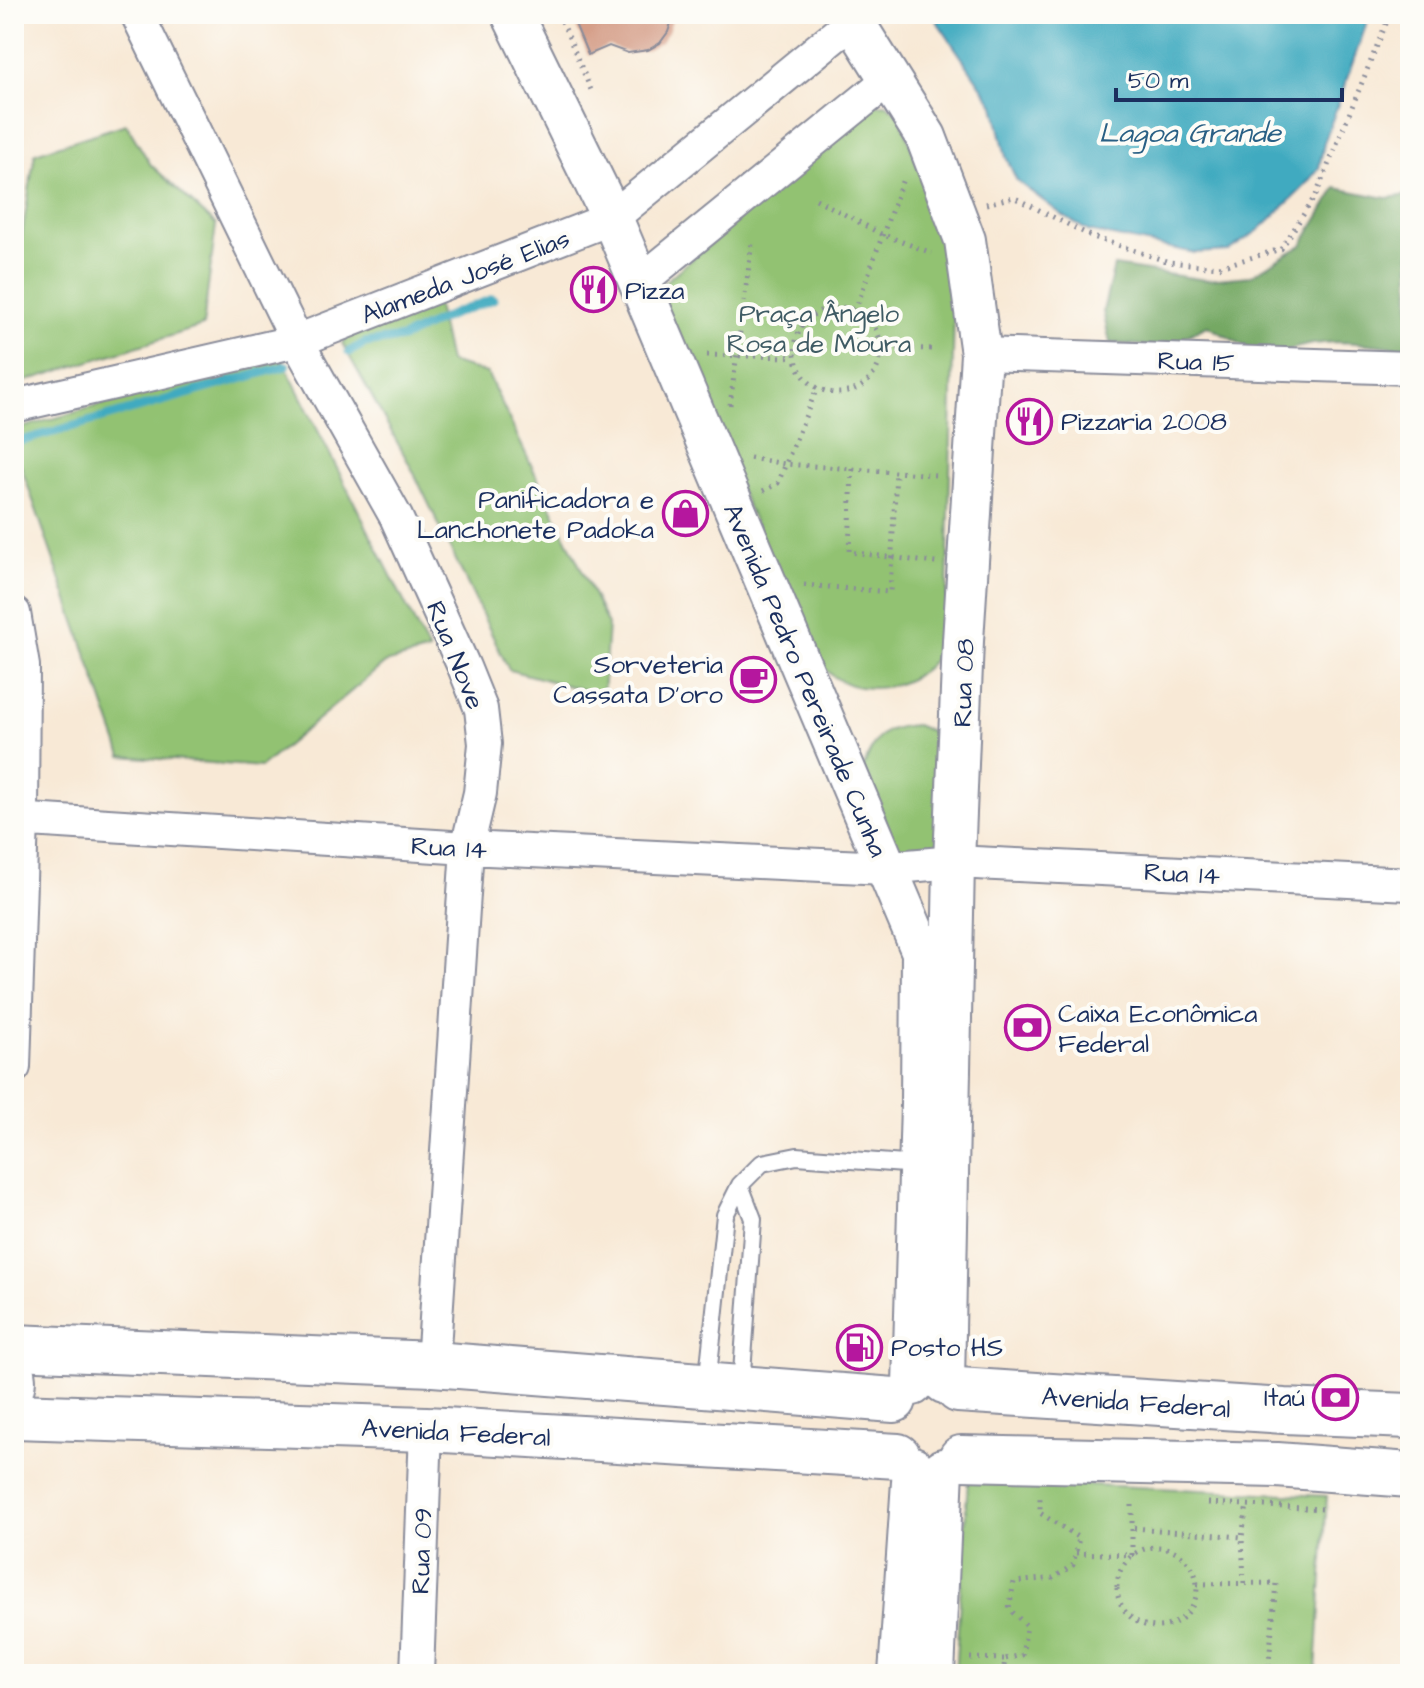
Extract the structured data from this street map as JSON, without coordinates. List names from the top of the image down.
{
  "streets": {
    "main road": ["Avenida Federal"],
    "street": [
      "Alameda José Elias",
      "Rua 15",
      "Rua Nove",
      "Avenida Pedro Pereirade Cunha",
      "Rua 08",
      "Rua 14",
      "Rua 09"
    ]
  },
  "crossings": [
    ["Alameda José Elias", "Rua Nove"],
    ["Alameda José Elias", "Avenida Pedro Pereirade Cunha"],
    ["Alameda José Elias", "Rua 08"],
    ["Rua 15", "Rua 08"],
    ["Rua Nove", "Rua 14"],
    ["Rua Nove", "Avenida Federal"],
    ["Avenida Pedro Pereirade Cunha", "Rua 08"],
    ["Avenida Pedro Pereirade Cunha", "Rua 14"],
    ["Avenida Pedro Pereirade Cunha", "Avenida Federal"],
    ["Rua 08", "Rua 14"],
    ["Rua 08", "Avenida Federal"],
    ["Avenida Federal", "Rua 09"]
  ],
  "water": ["Lagoa Grande"],
  "parks": ["Praça Ângelo Rosa de Moura"],
  "places": {
    "restaurant": ["Pizza", "Pizzaria 2008"],
    "shop": ["Panificadora e Lanchonete Padoka"],
    "cafe": ["Sorveteria Cassata D'oro"],
    "bank": ["Caixa Econômica Federal", "Itaú"],
    "fuel station": ["Posto HS"]
  },
  "scale_bar": "50 m"
}
